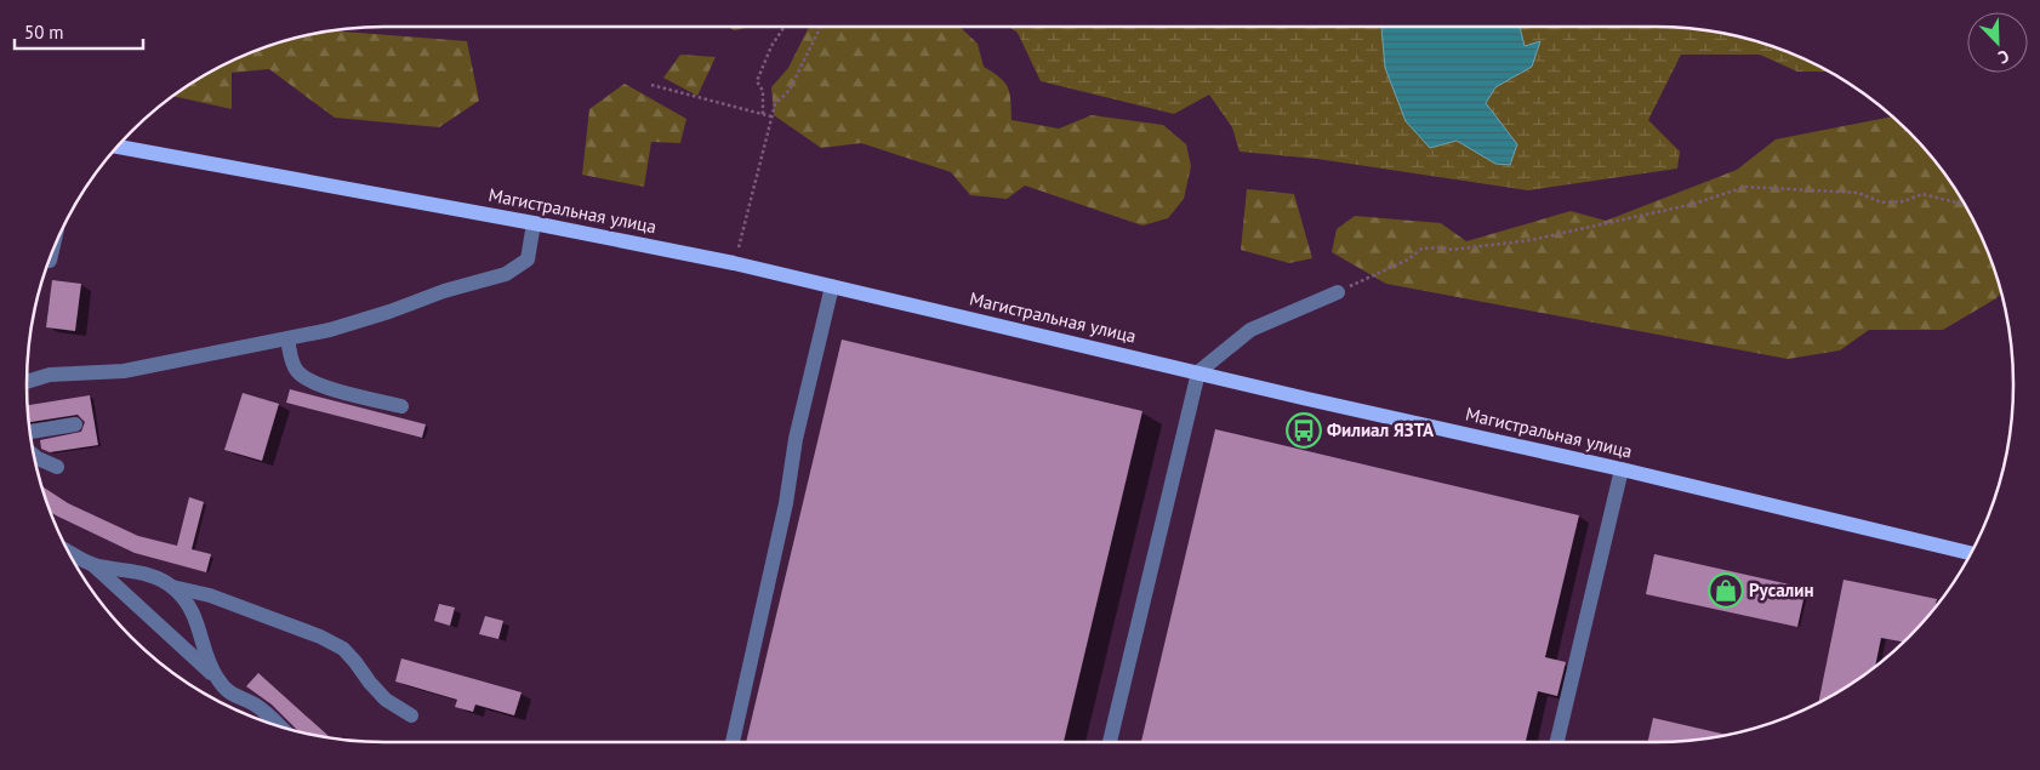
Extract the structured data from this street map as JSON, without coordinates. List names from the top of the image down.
{
  "streets": {
    "main road": ["Магистральная улица"]
  },
  "places": {
    "bus stop": ["Филиал ЯЗТА"],
    "shop": ["Русалин"]
  },
  "scale_bar": "50 m",
  "north": "bottom right"
}
